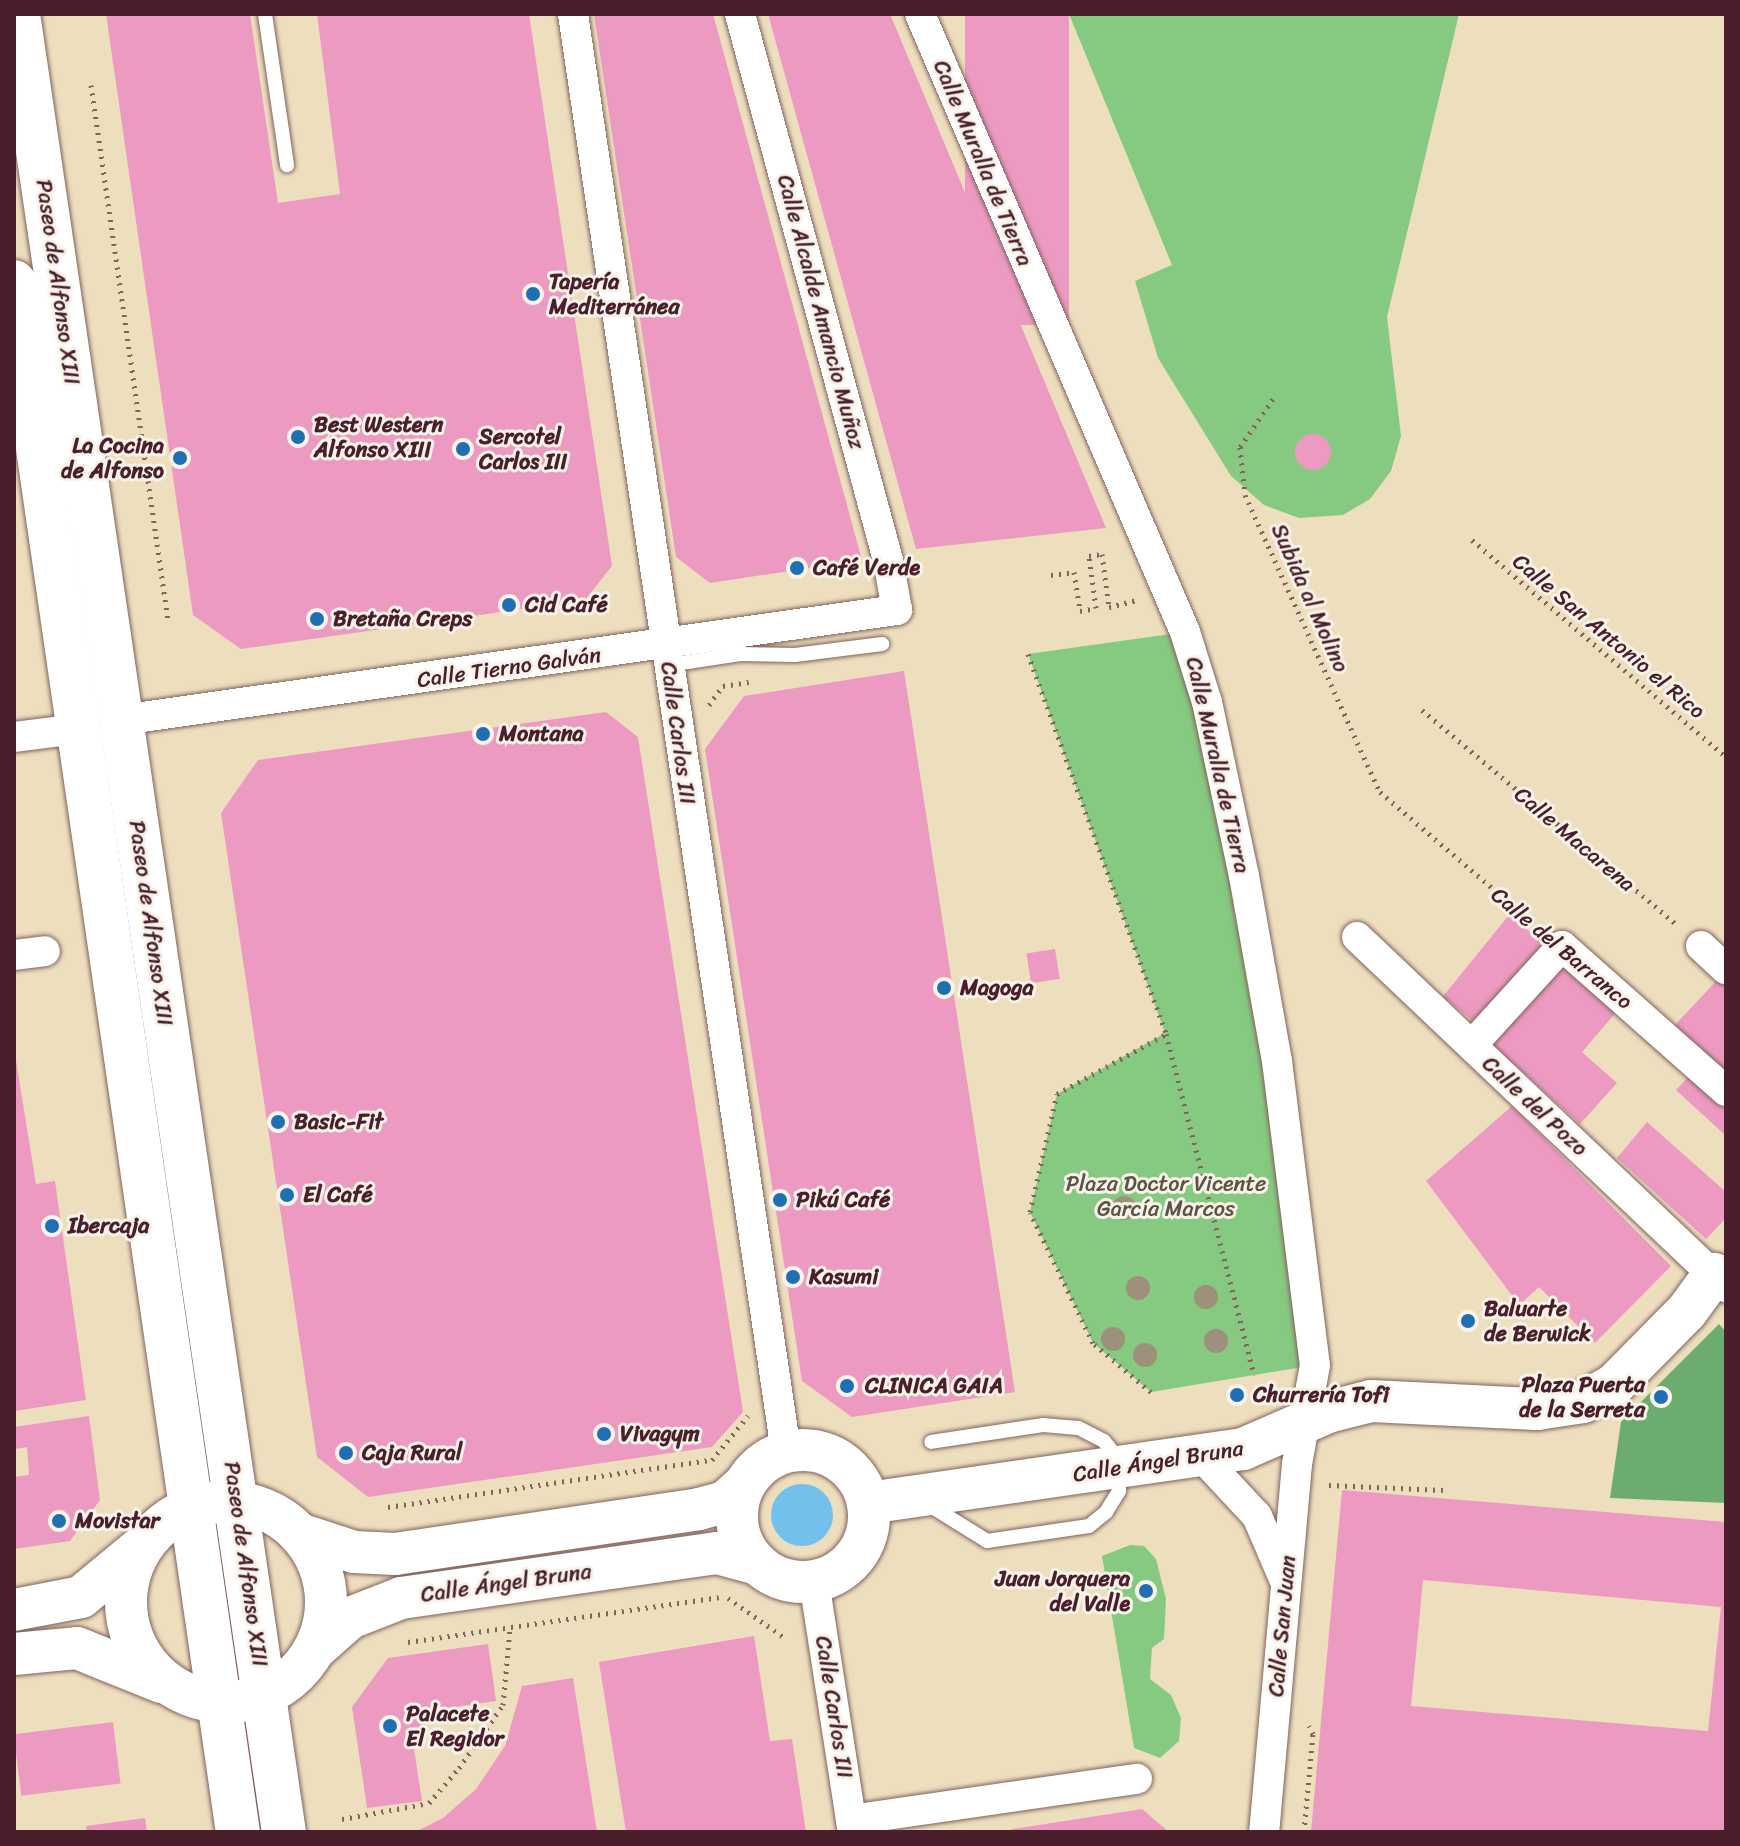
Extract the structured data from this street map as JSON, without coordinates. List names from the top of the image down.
{
  "streets": {
    "main road": ["Paseo de Alfonso XIII"],
    "street": [
      "Calle Muralla de Tierra",
      "Calle Alcalde Amancio Muñoz",
      "Calle Tierno Galván",
      "Calle Carlos III",
      "Calle del Barranco",
      "Calle del Pozo",
      "Calle Ángel Bruna",
      "Calle San Juan"
    ],
    "path": ["Subida al Molino", "Calle San Antonio el Rico", "Calle Macarena"]
  },
  "crossings": [
    ["Calle Muralla de Tierra", "Calle Ángel Bruna"],
    ["Calle Muralla de Tierra", "Calle San Juan"],
    ["Paseo de Alfonso XIII", "Calle Tierno Galván"],
    ["Paseo de Alfonso XIII", "Calle Ángel Bruna"],
    ["Calle Alcalde Amancio Muñoz", "Calle Tierno Galván"],
    ["Subida al Molino", "Calle del Barranco"],
    ["Calle Tierno Galván", "Calle Carlos III"],
    ["Calle Carlos III", "Calle Ángel Bruna"],
    ["Calle del Pozo", "Calle Ángel Bruna"],
    ["Calle Ángel Bruna", "Calle San Juan"]
  ],
  "parks": ["Plaza Doctor Vicente García Marcos"],
  "places": [
    "Tapería Mediterránea",
    "Best Western Alfonso XIII",
    "Sercotel Carlos III",
    "La Cocina de Alfonso",
    "Café Verde",
    "Cid Café",
    "Bretaña Creps",
    "Montana",
    "Magoga",
    "Basic-Fit",
    "El Café",
    "Pikú Café",
    "Ibercaja",
    "Kasumi",
    "Baluarte de Berwick",
    "CLINICA GAIA",
    "Churrería Tofi",
    "Plaza Puerta de la Serreta",
    "Vivagym",
    "Caja Rural",
    "Movistar",
    "Juan Jorquera del Valle",
    "Palacete El Regidor"
  ]
}
